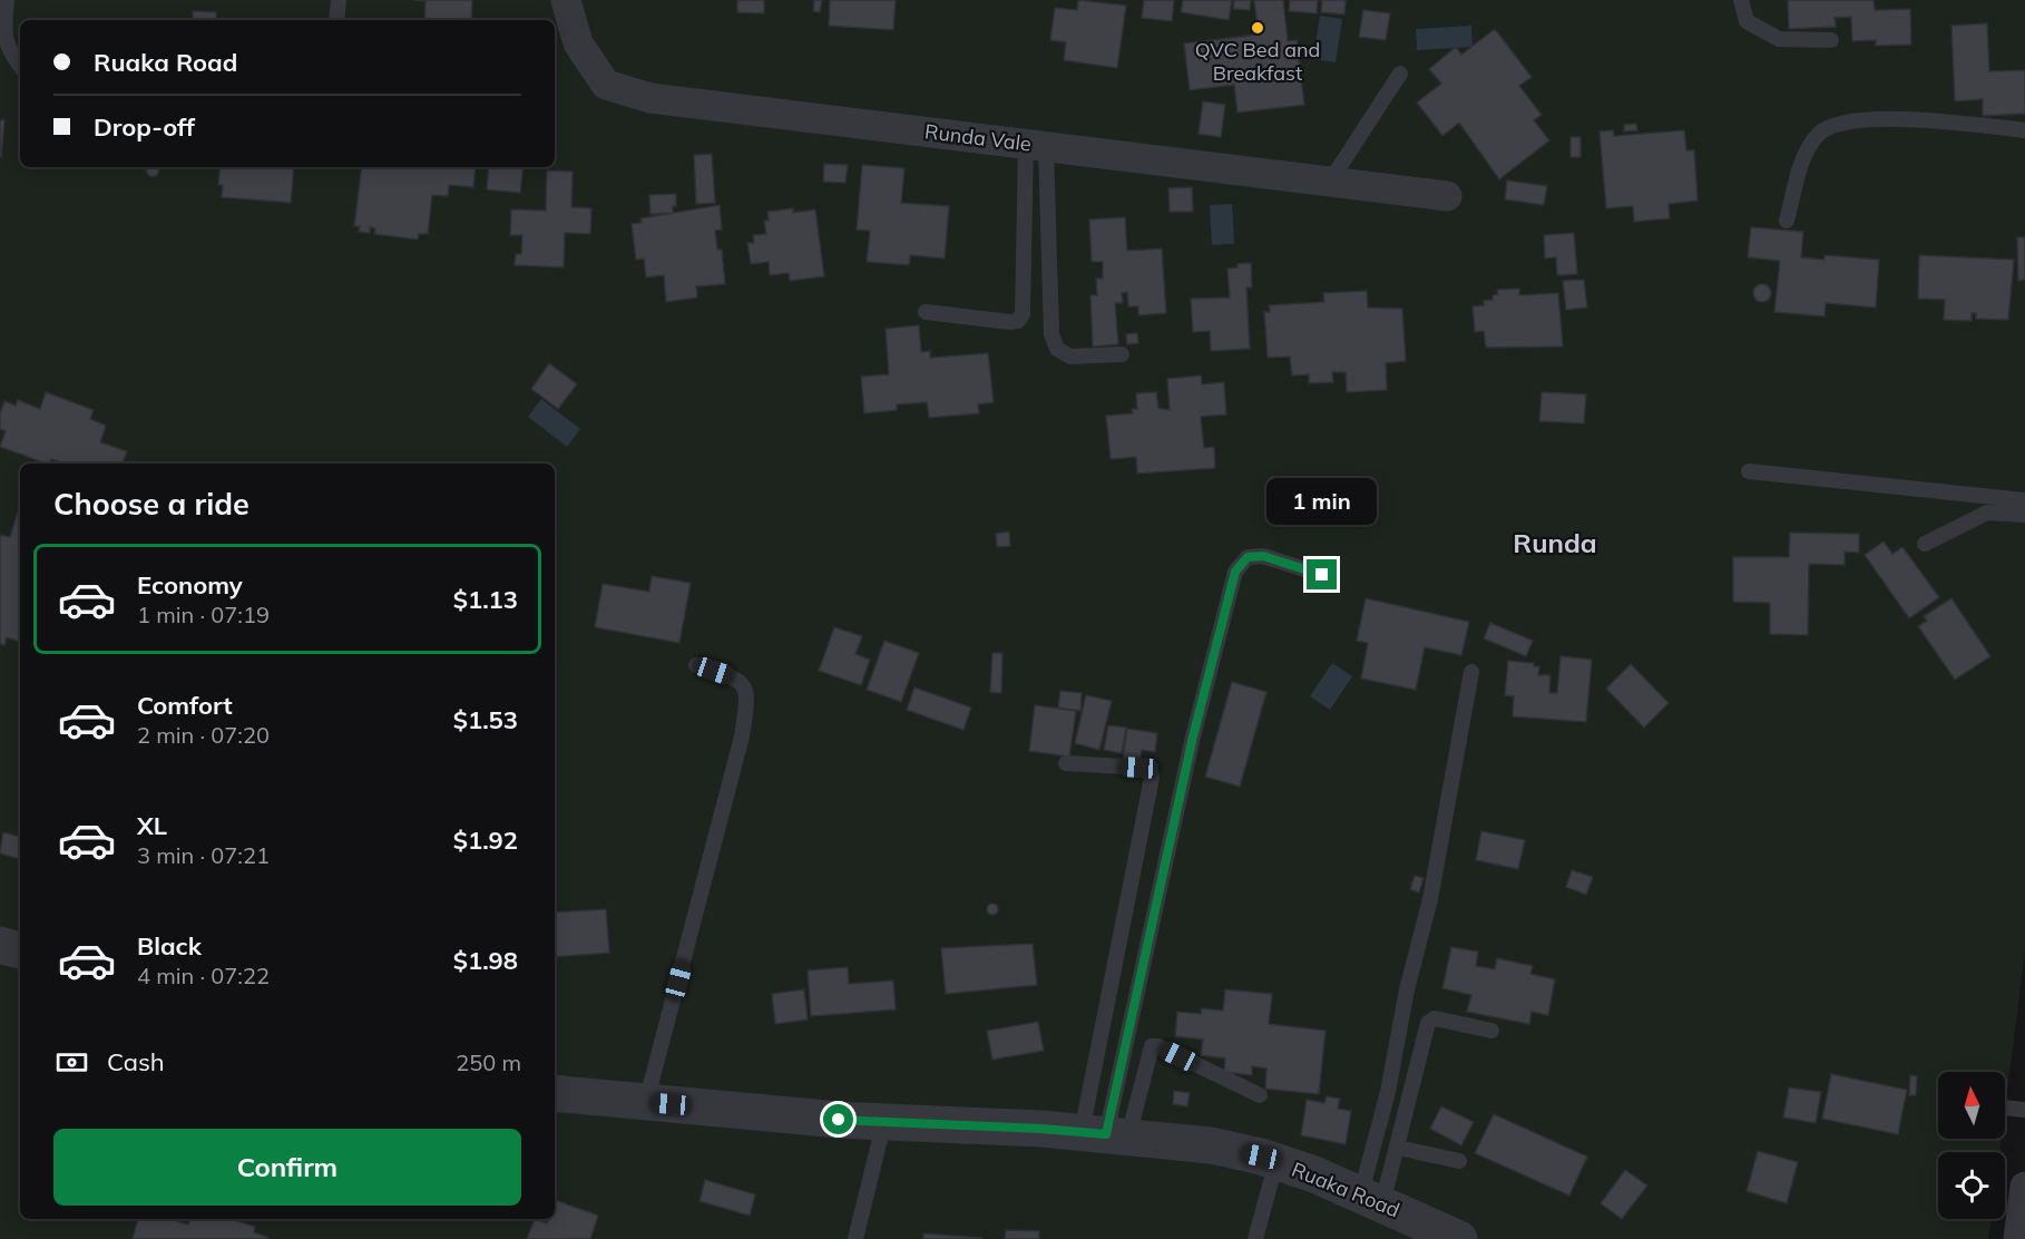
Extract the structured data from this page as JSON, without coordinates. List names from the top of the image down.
{
  "streets": {
    "street": ["Runda Vale", "Ruaka Road"]
  },
  "districts": ["Runda"],
  "places": ["QVC Bed and Breakfast"],
  "north": "top",
  "page": {
    "banner": ["Ruaka Road", "Drop-off"],
    "heading": "Choose a ride",
    "bubble": "1 min",
    "list": [
      {
        "name": "Economy",
        "note": "1 min · 07:19",
        "value": "$1.13"
      },
      {
        "name": "Comfort",
        "note": "2 min · 07:20",
        "value": "$1.53"
      },
      {
        "name": "XL",
        "note": "3 min · 07:21",
        "value": "$1.92"
      },
      {
        "name": "Black",
        "note": "4 min · 07:22",
        "value": "$1.98"
      }
    ],
    "pay": ["Cash", "250 m"],
    "buttons": "Confirm"
  }
}
